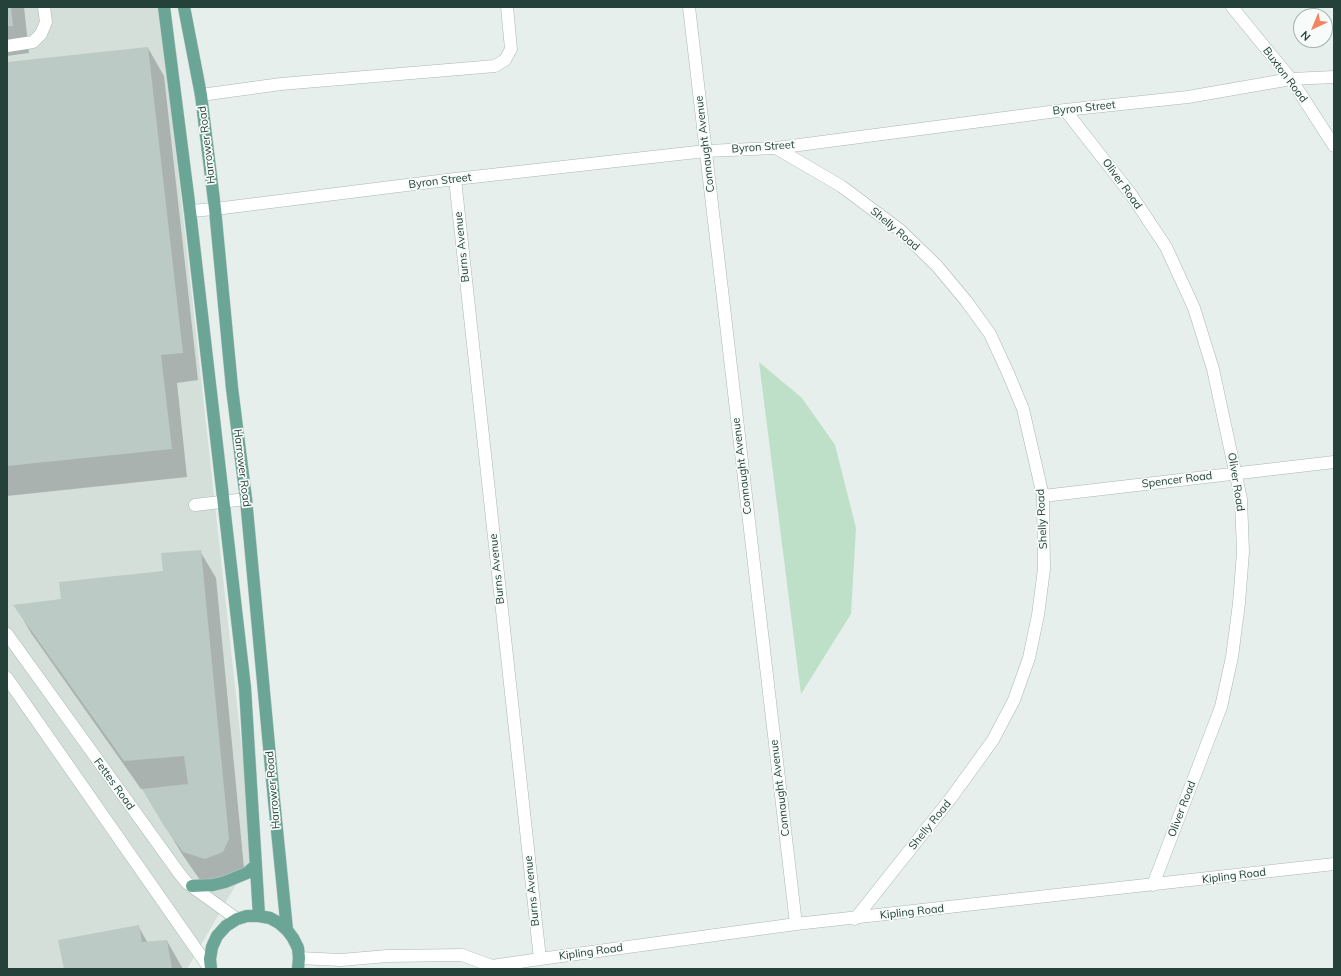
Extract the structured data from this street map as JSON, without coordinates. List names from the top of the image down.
{
  "streets": {
    "main road": ["Harrower Road"],
    "street": [
      "Buxton Road",
      "Byron Street",
      "Connaught Avenue",
      "Oliver Road",
      "Shelly Road",
      "Burns Avenue",
      "Spencer Road",
      "Fettes Road",
      "Kipling Road"
    ]
  },
  "crossings": [
    ["Buxton Road", "Byron Street"],
    ["Byron Street", "Connaught Avenue"],
    ["Byron Street", "Harrower Road"],
    ["Byron Street", "Oliver Road"],
    ["Byron Street", "Shelly Road"],
    ["Byron Street", "Burns Avenue"],
    ["Connaught Avenue", "Kipling Road"],
    ["Oliver Road", "Spencer Road"],
    ["Oliver Road", "Kipling Road"],
    ["Shelly Road", "Spencer Road"],
    ["Shelly Road", "Kipling Road"],
    ["Burns Avenue", "Kipling Road"]
  ],
  "north": "bottom left"
}
